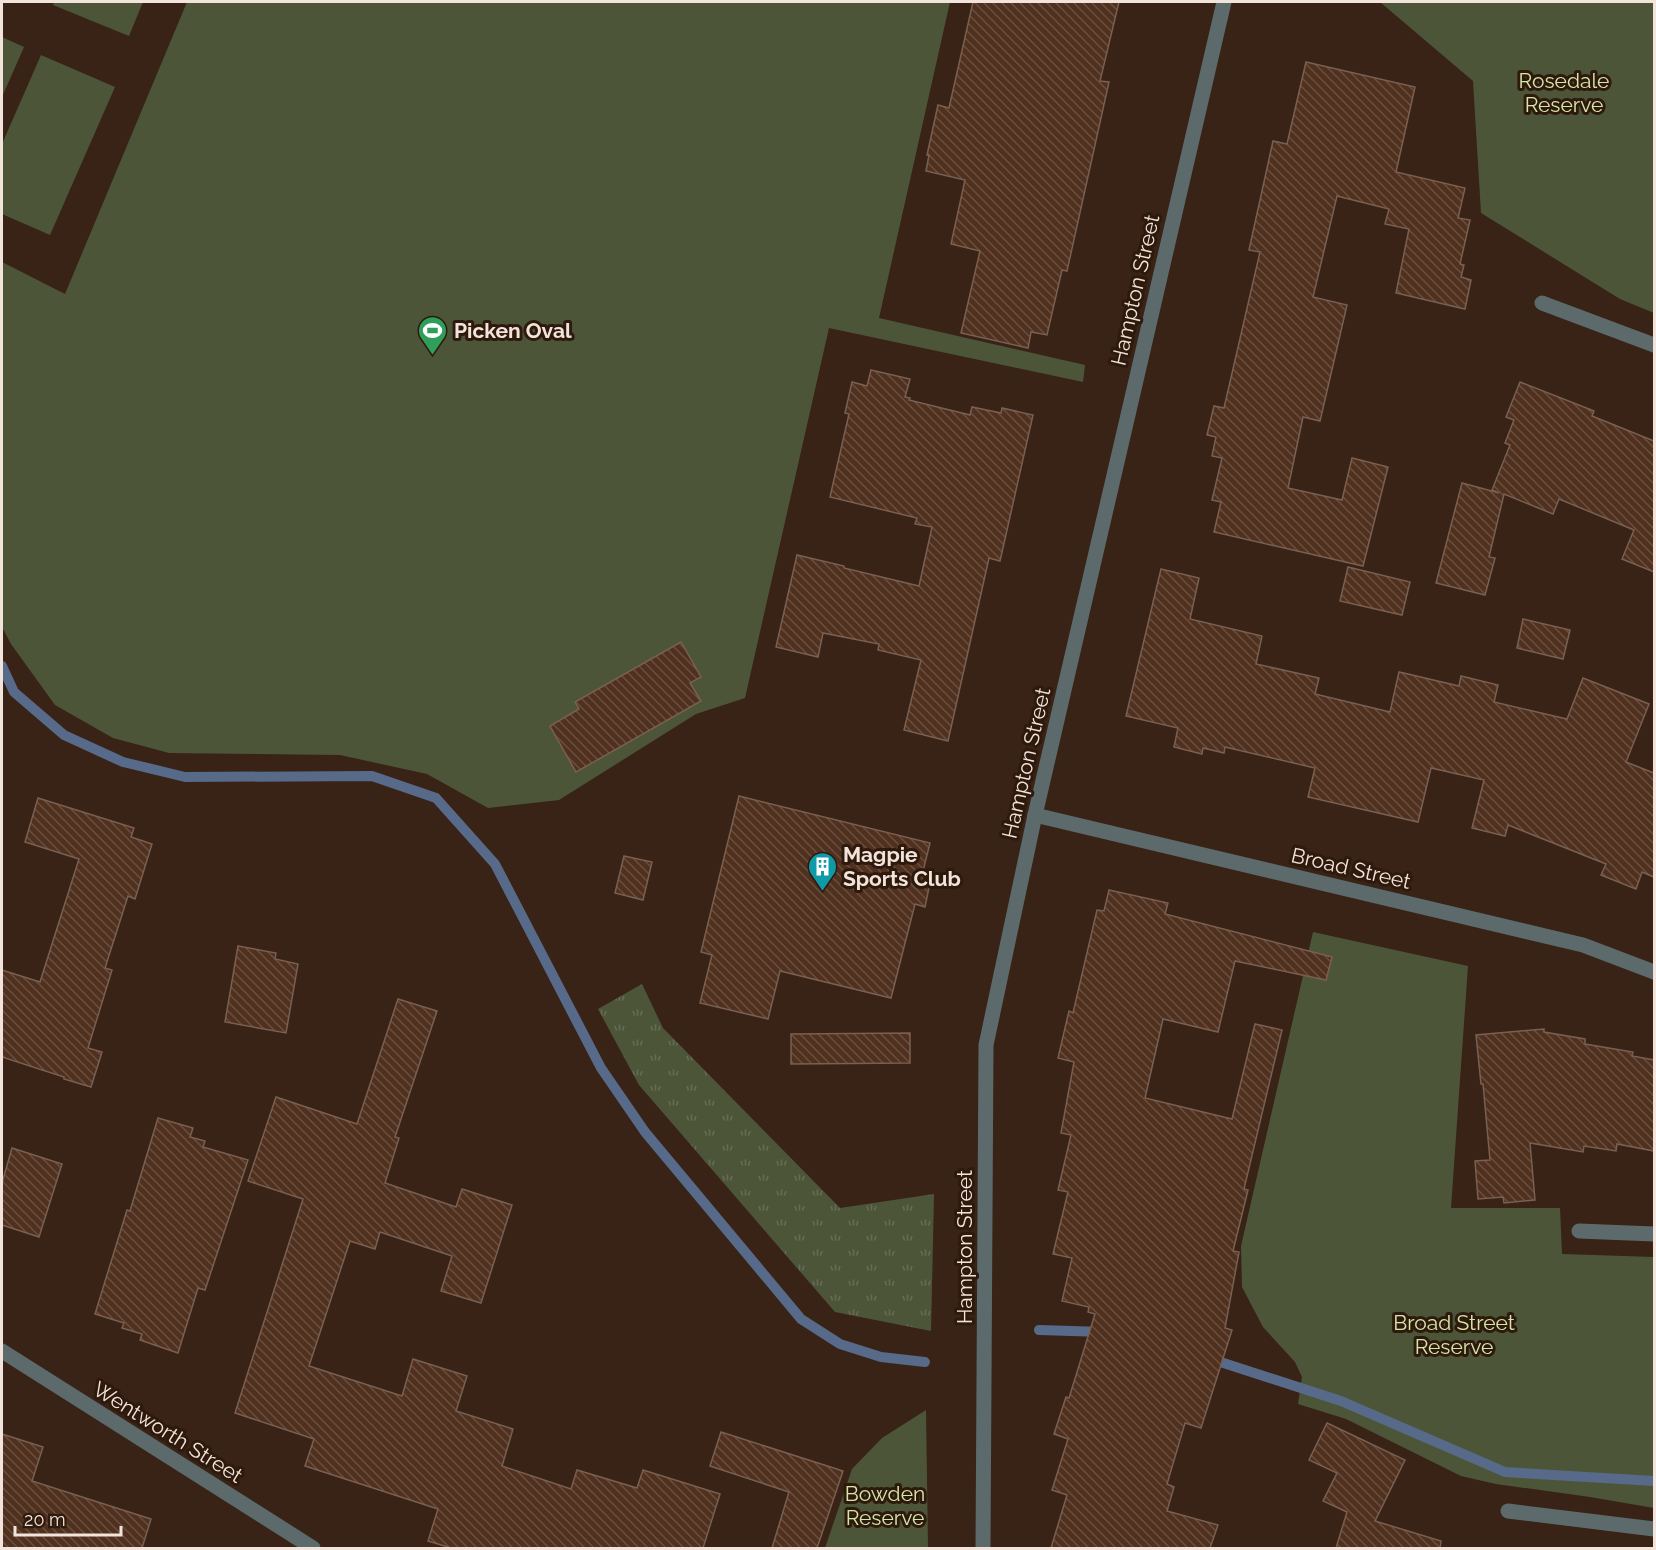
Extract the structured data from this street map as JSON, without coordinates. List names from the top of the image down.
{
  "streets": {
    "street": ["Hampton Street", "Broad Street", "Wentworth Street"]
  },
  "crossings": [
    ["Hampton Street", "Broad Street"]
  ],
  "parks": ["Rosedale Reserve", "Broad Street Reserve", "Bowden Reserve"],
  "places": {
    "sports": ["Picken Oval"],
    "building": ["Magpie Sports Club"]
  },
  "scale_bar": "20 m"
}
